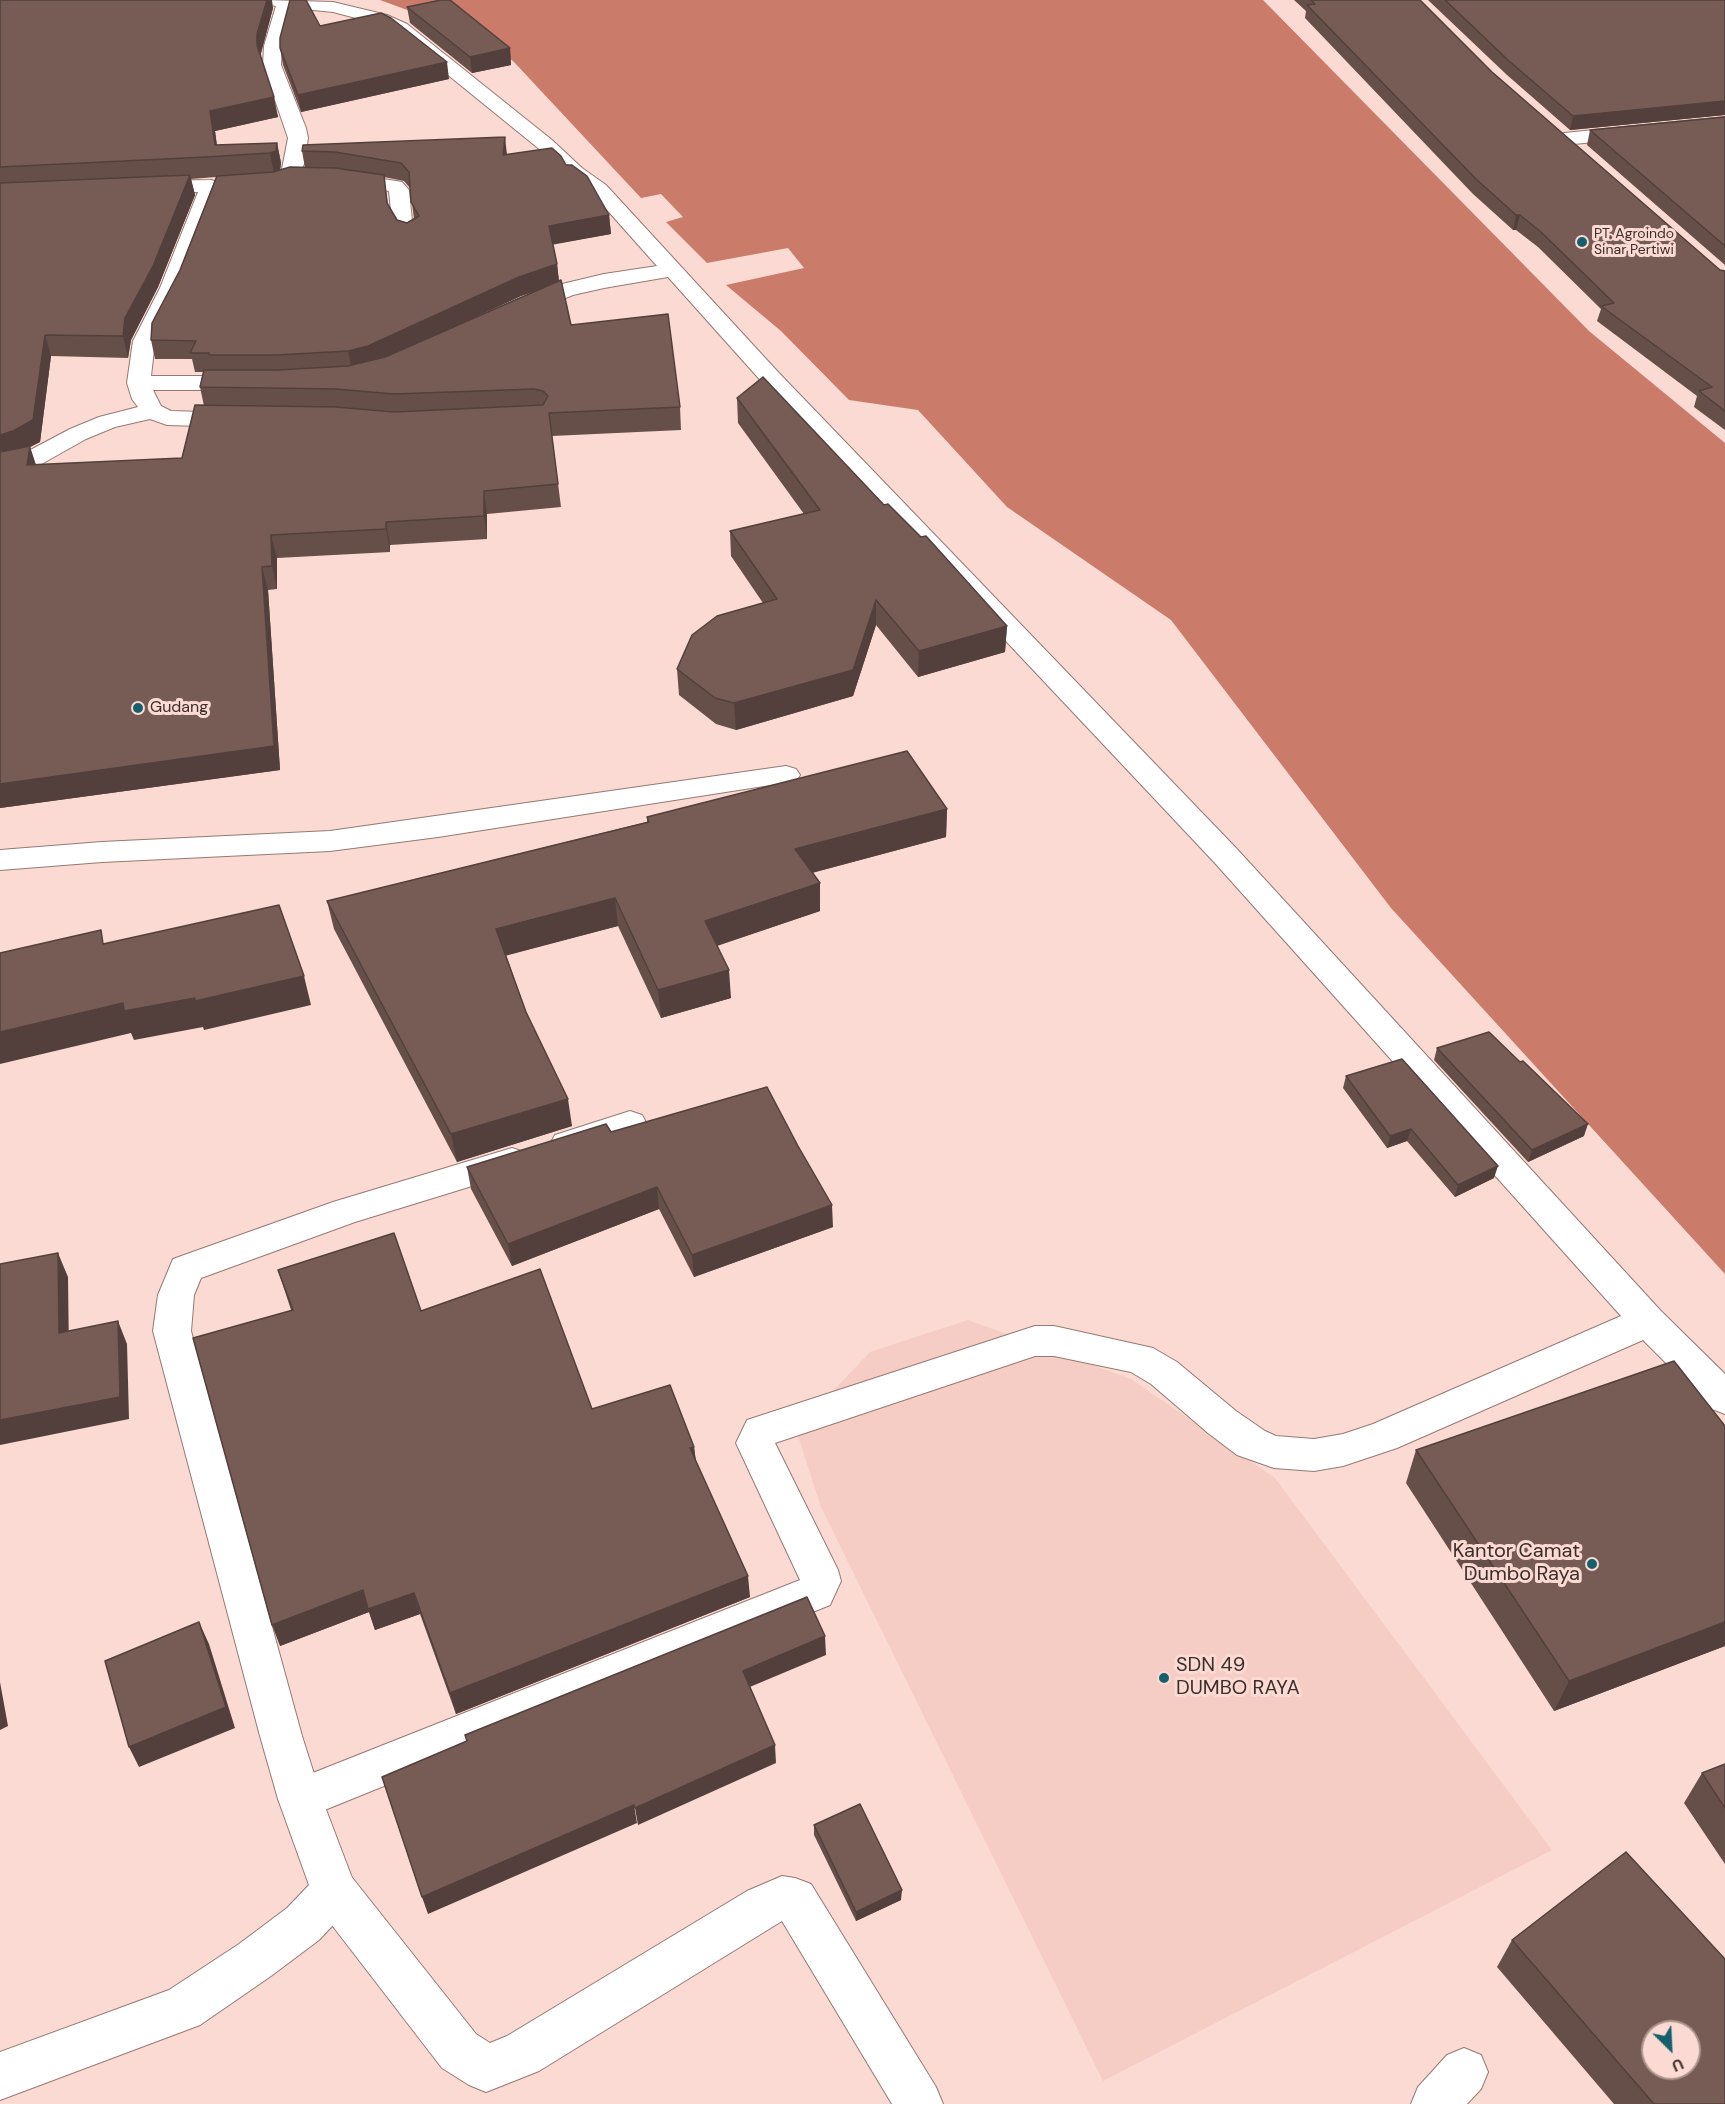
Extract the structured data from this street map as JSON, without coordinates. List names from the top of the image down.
{
  "places": [
    "PT. Agroindo Sinar Pertiwi",
    "Gudang",
    "Kantor Camat Dumbo Raya",
    "SDN 49 DUMBO RAYA"
  ],
  "north": "bottom right"
}
